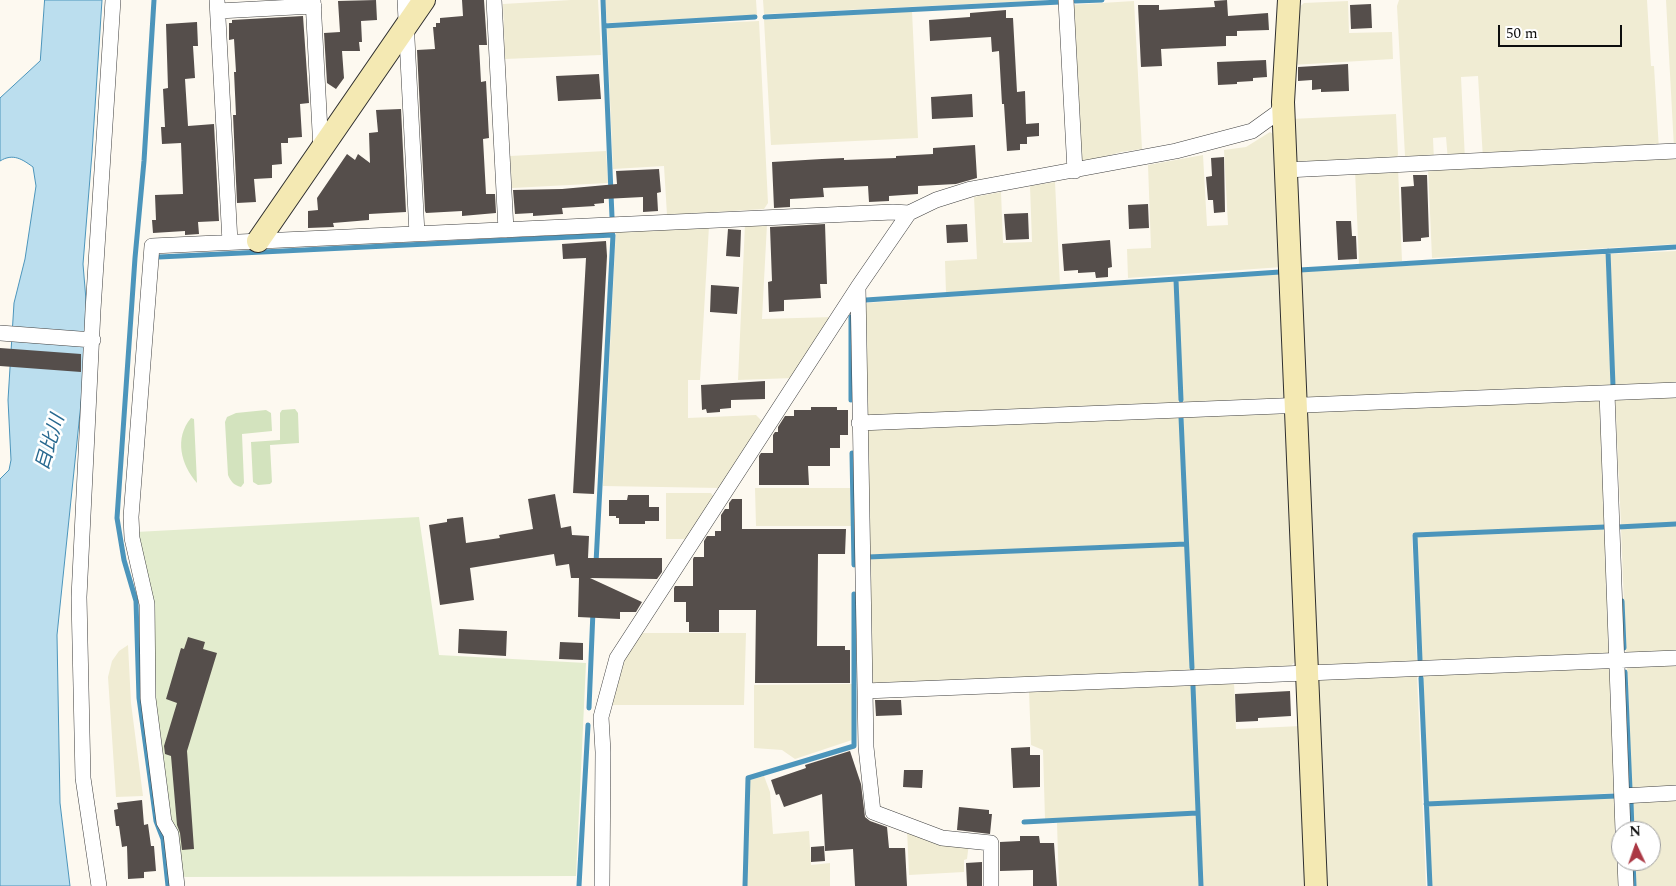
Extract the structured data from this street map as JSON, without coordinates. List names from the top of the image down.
{
  "water": ["目比川"],
  "scale_bar": "50 m",
  "north": "top"
}
